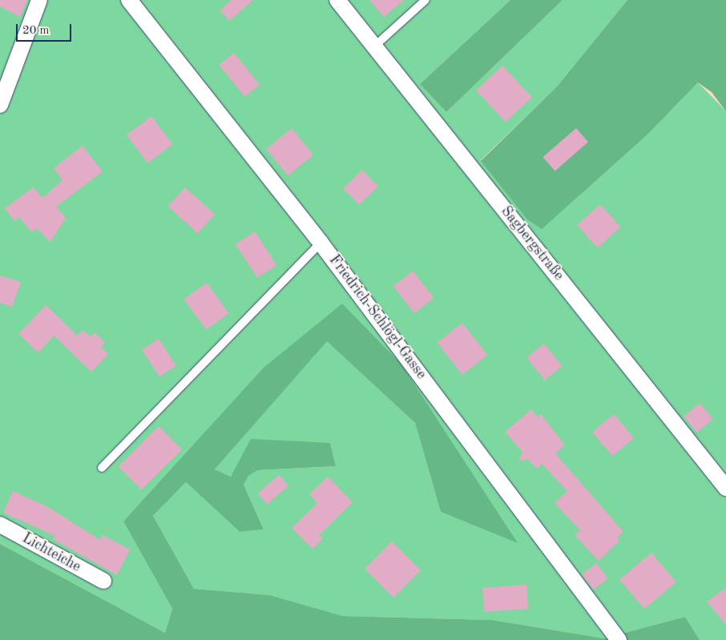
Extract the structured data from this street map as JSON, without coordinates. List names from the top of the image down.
{
  "streets": {
    "street": ["Sagbergstraße", "Friedrich-Schlögl-Gasse", "Lichteiche"]
  },
  "scale_bar": "20 m"
}
